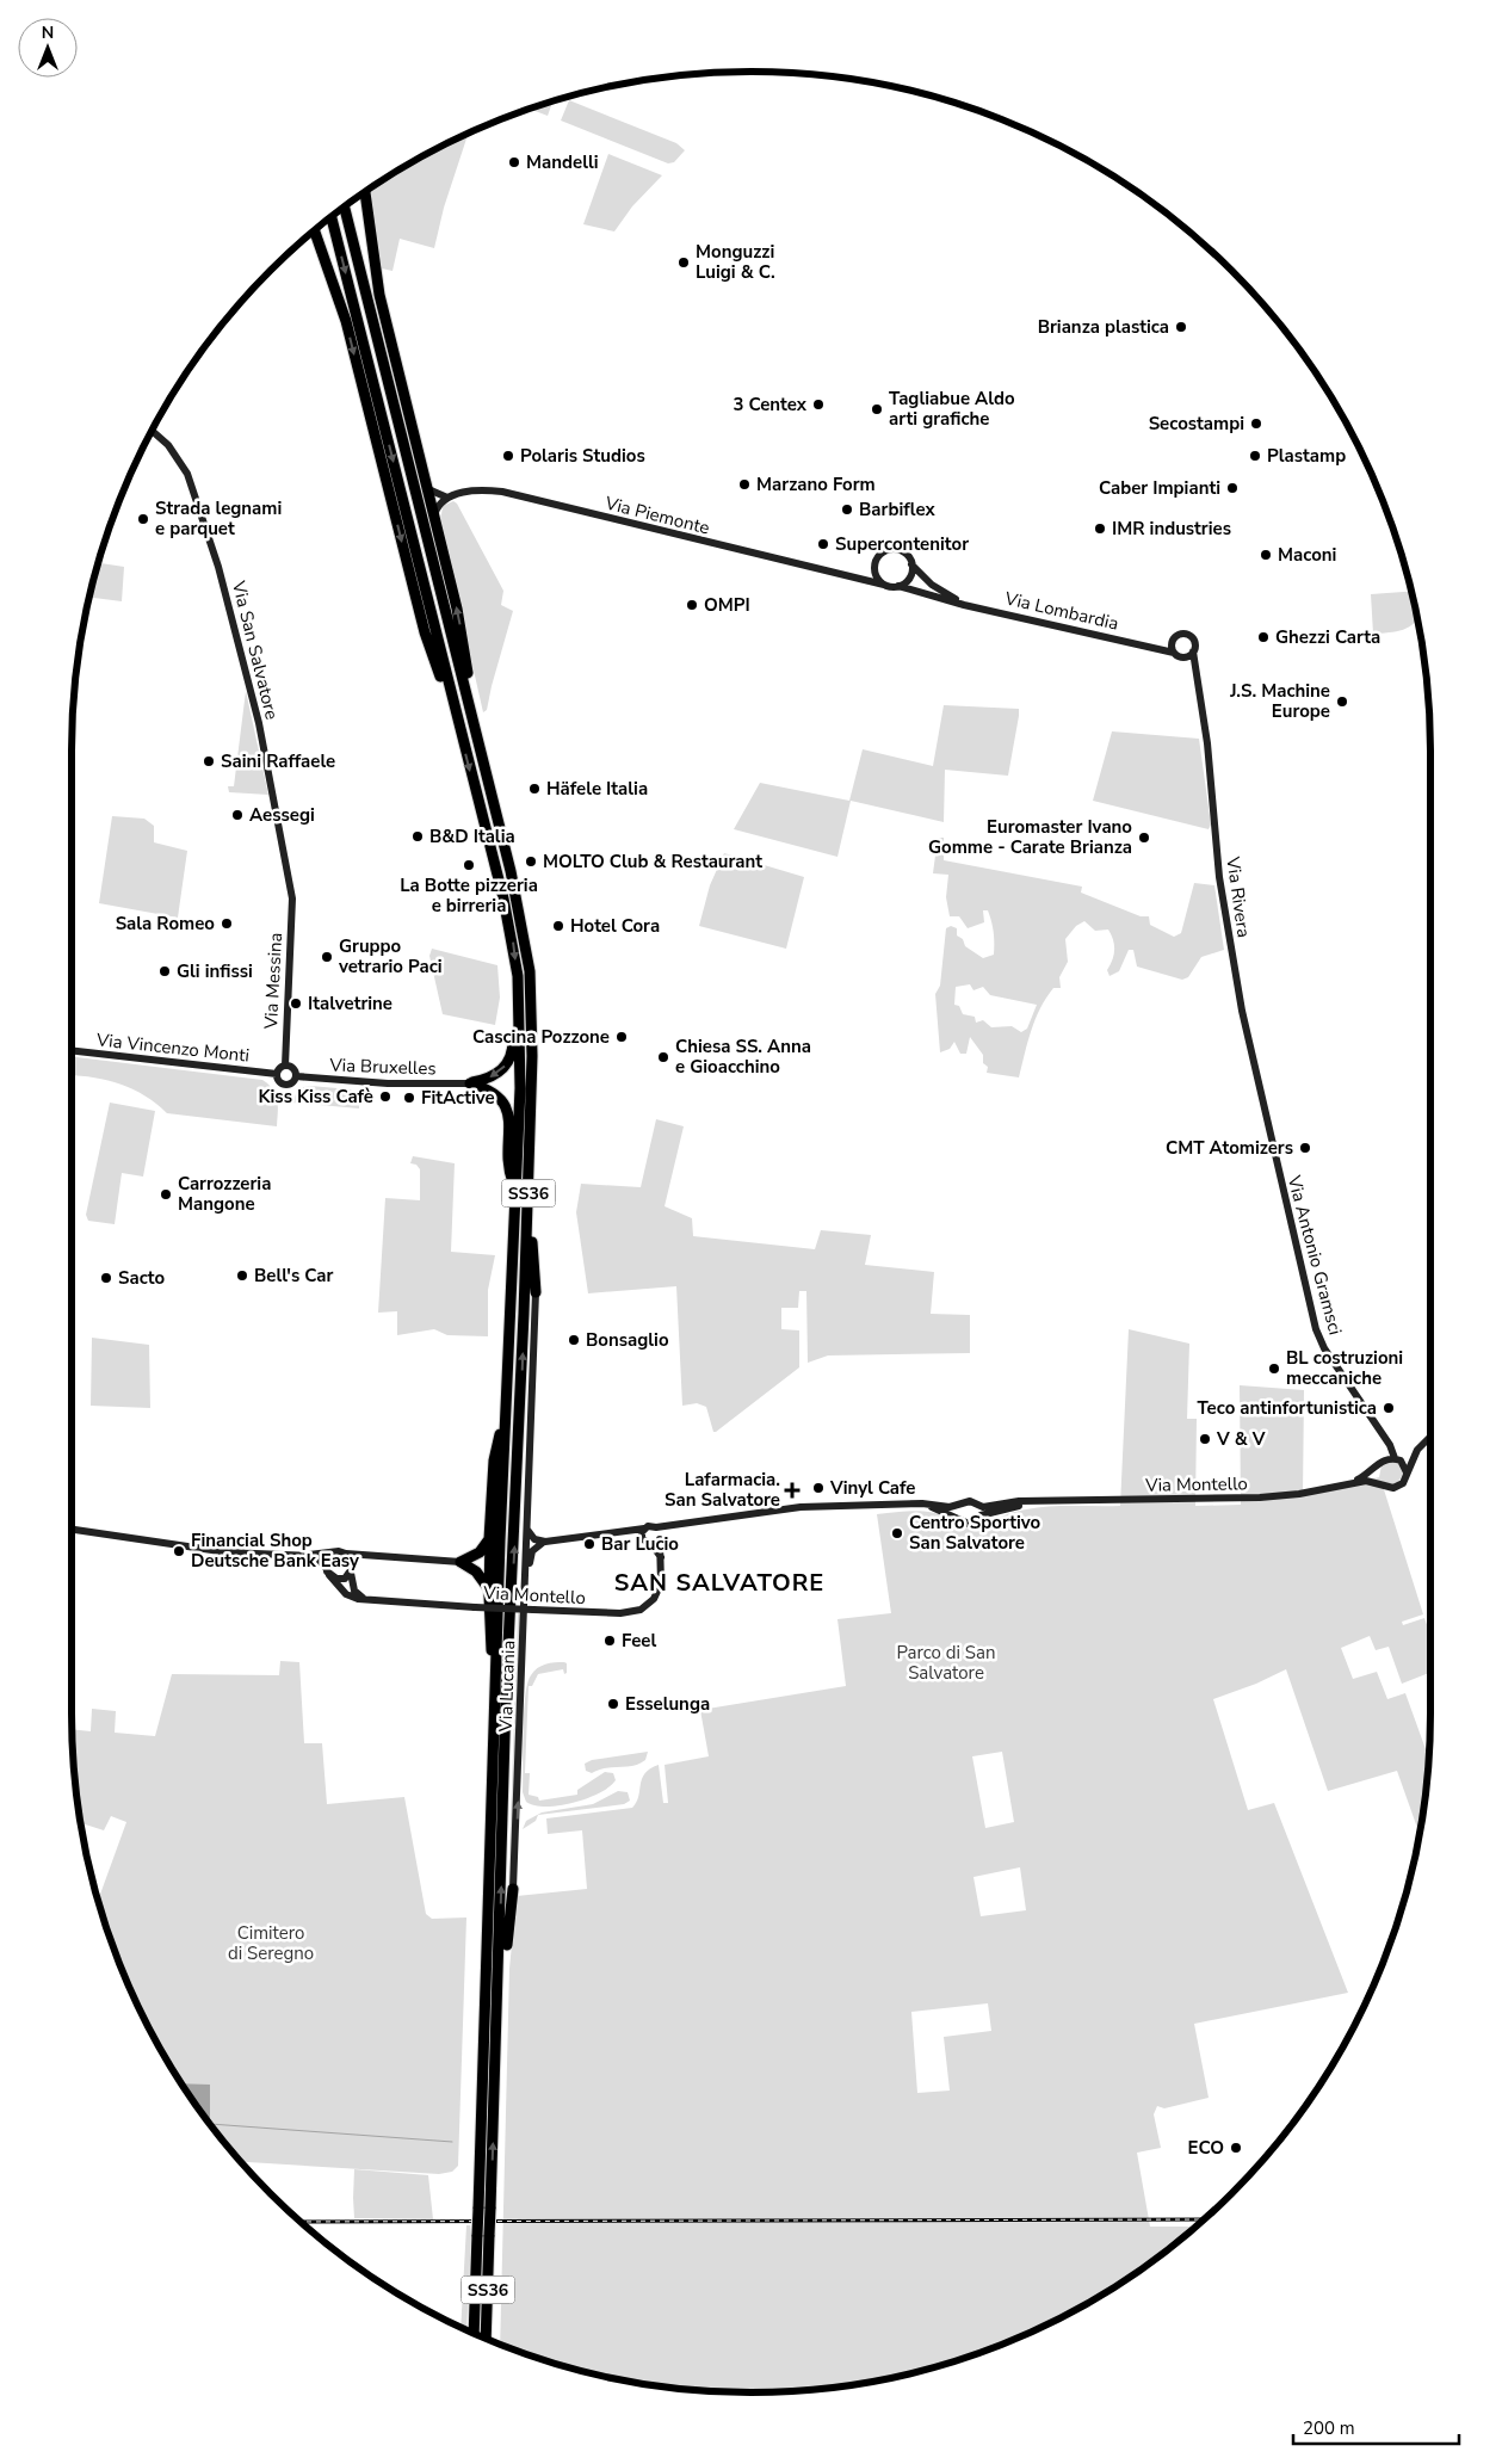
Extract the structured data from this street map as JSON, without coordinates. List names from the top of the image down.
{
  "streets": {
    "highway": ["SS36"],
    "street": [
      "Via Piemonte",
      "Via Lombardia",
      "Via San Salvatore",
      "Via Rivera",
      "Via Messina",
      "Via Vincenzo Monti",
      "Via Bruxelles",
      "Via Antonio Gramsci",
      "Via Montello",
      "Via Lucania"
    ]
  },
  "crossings": [
    ["Via Piemonte", "Via Lombardia"],
    ["Via Lombardia", "Via Rivera"],
    ["Via San Salvatore", "Via Messina"],
    ["Via Rivera", "Via Antonio Gramsci"],
    ["Via Messina", "Via Vincenzo Monti"],
    ["Via Messina", "Via Bruxelles"],
    ["Via Vincenzo Monti", "Via Bruxelles"],
    ["Via Antonio Gramsci", "Via Montello"],
    ["Via Montello", "Via Lucania"]
  ],
  "one_way": ["Via Lucania"],
  "districts": ["SAN SALVATORE"],
  "parks": ["Parco di San Salvatore", "Cimitero di Seregno"],
  "places": {
    "other": [
      "Mandelli",
      "Monguzzi Luigi & C.",
      "Brianza plastica",
      "3 Centex",
      "Tagliabue Aldo arti grafiche",
      "Secostampi",
      "Polaris Studios",
      "Plastamp",
      "Marzano Form",
      "Caber Impianti",
      "Barbiflex",
      "Strada legnami e parquet",
      "IMR industries",
      "Supercontenitor",
      "Maconi",
      "OMPI",
      "Ghezzi Carta",
      "J.S. Machine Europe",
      "Saini Raffaele",
      "Häfele Italia",
      "Aessegi",
      "B&D Italia",
      "Euromaster Ivano Gomme - Carate Brianza",
      "MOLTO Club & Restaurant",
      "La Botte pizzeria e birreria",
      "Sala Romeo",
      "Hotel Cora",
      "Gruppo vetrario Paci",
      "Gli infissi",
      "Italvetrine",
      "Cascina Pozzone",
      "Chiesa SS. Anna e Gioacchino",
      "Kiss Kiss Cafè",
      "FitActive",
      "CMT Atomizers",
      "Carrozzeria Mangone",
      "Bell's Car",
      "Sacto",
      "Bonsaglio",
      "BL costruzioni meccaniche",
      "Teco antinfortunistica",
      "V & V",
      "Vinyl Cafe",
      "Centro Sportivo San Salvatore",
      "Bar Lucio",
      "Financial Shop Deutsche Bank Easy",
      "Feel",
      "Esselunga",
      "ECO"
    ],
    "health": ["Lafarmacia. San Salvatore"]
  },
  "scale_bar": "200 m",
  "north": "top"
}
